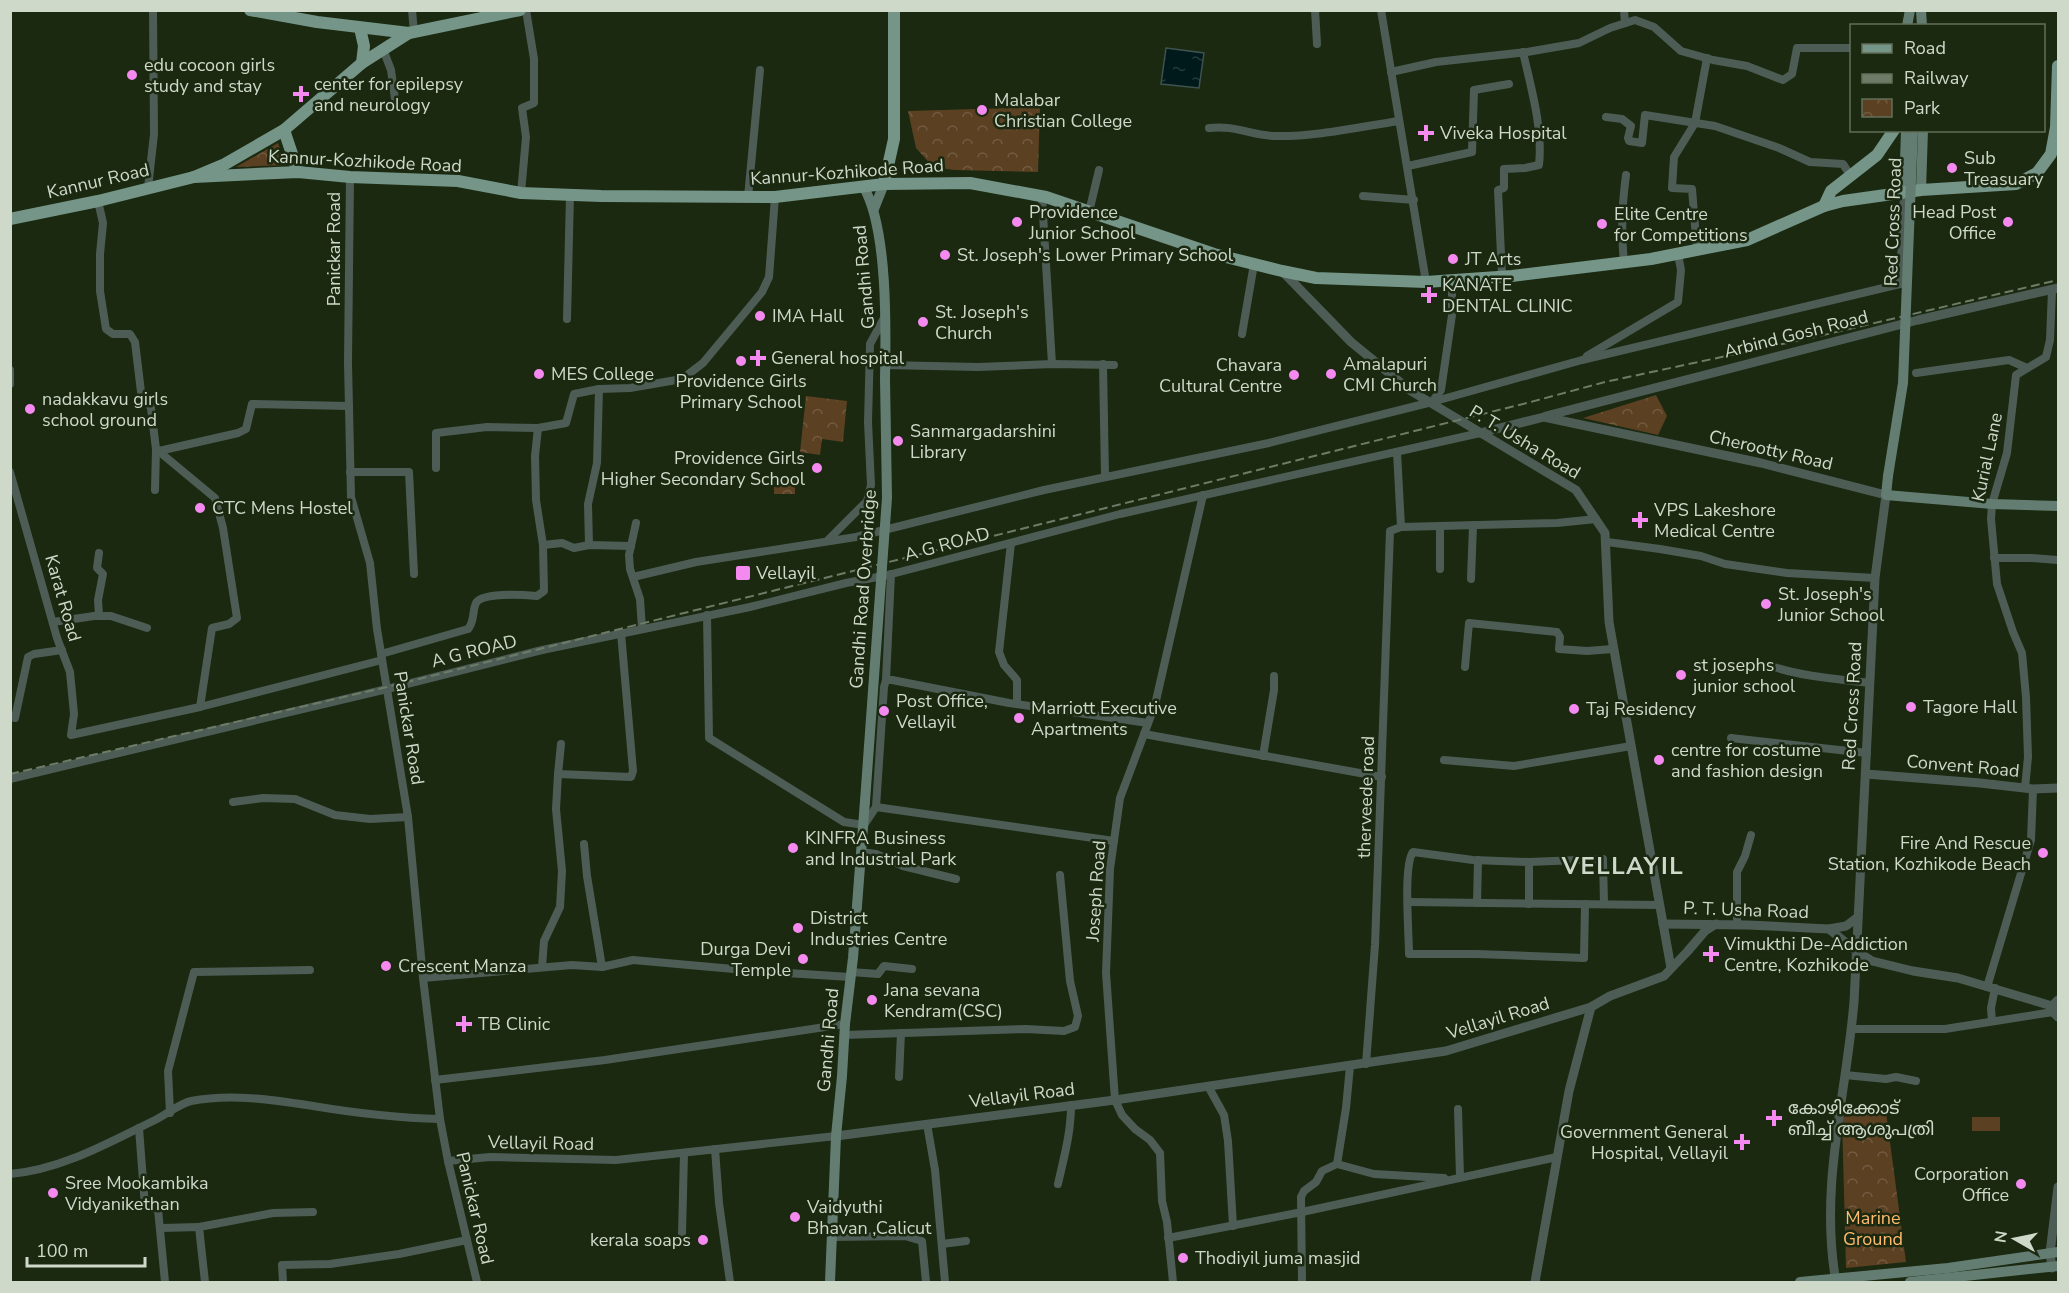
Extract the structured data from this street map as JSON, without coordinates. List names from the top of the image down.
{
  "streets": {
    "main road": [
      "Kannur-Kozhikode Road",
      "Kannur Road",
      "Red Cross Road",
      "Gandhi Road",
      "Cherootty Road",
      "Gandhi Road Overbridge"
    ],
    "street": [
      "Panickar Road",
      "Arbind Gosh Road",
      "P. T. Usha Road",
      "Kurial Lane",
      "A G ROAD",
      "Karat Road",
      "Convent Road",
      "therveede road",
      "Joseph Road",
      "Vellayil Road"
    ]
  },
  "crossings": [
    ["Kannur-Kozhikode Road", "Kannur Road"],
    ["Kannur-Kozhikode Road", "Panickar Road"],
    ["Kannur-Kozhikode Road", "Gandhi Road"],
    ["Kannur-Kozhikode Road", "P. T. Usha Road"],
    ["Red Cross Road", "P. T. Usha Road"],
    ["Red Cross Road", "Cherootty Road"],
    ["Red Cross Road", "Convent Road"],
    ["Panickar Road", "A G ROAD"],
    ["Panickar Road", "Vellayil Road"],
    ["Gandhi Road", "Gandhi Road Overbridge"],
    ["Gandhi Road", "Vellayil Road"],
    ["Arbind Gosh Road", "Cherootty Road"],
    ["Arbind Gosh Road", "Kurial Lane"],
    ["P. T. Usha Road", "Cherootty Road"],
    ["P. T. Usha Road", "Kurial Lane"],
    ["P. T. Usha Road", "A G ROAD"],
    ["P. T. Usha Road", "Vellayil Road"],
    ["Cherootty Road", "Kurial Lane"],
    ["Cherootty Road", "A G ROAD"],
    ["Kurial Lane", "Convent Road"],
    ["A G ROAD", "Joseph Road"],
    ["therveede road", "Vellayil Road"],
    ["Joseph Road", "Vellayil Road"]
  ],
  "districts": ["VELLAYIL"],
  "parks": ["Marine Ground"],
  "places": {
    "other": [
      "edu cocoon girls study and stay",
      "Malabar Christian College",
      "Sub Treasuary",
      "Providence Junior School",
      "Head Post Office",
      "Elite Centre for Competitions",
      "St. Joseph's Lower Primary School",
      "JT Arts",
      "IMA Hall",
      "St. Joseph's Church",
      "Providence Girls Primary School",
      "MES College",
      "Amalapuri CMI Church",
      "Chavara Cultural Centre",
      "nadakkavu girls school ground",
      "Sanmargadarshini Library",
      "Providence Girls Higher Secondary School",
      "CTC Mens Hostel",
      "St. Joseph's Junior School",
      "st josephs junior school",
      "Tagore Hall",
      "Taj Residency",
      "Post Office, Vellayil",
      "Marriott Executive Apartments",
      "centre for costume and fashion design",
      "KINFRA Business and Industrial Park",
      "Fire And Rescue Station, Kozhikode Beach",
      "District Industries Centre",
      "Durga Devi Temple",
      "Crescent Manza",
      "Jana sevana Kendram(CSC)",
      "Corporation Office",
      "Sree Mookambika Vidyanikethan",
      "Vaidyuthi Bhavan ,Calicut",
      "kerala soaps",
      "Thodiyil juma masjid"
    ],
    "health": [
      "center for epilepsy and neurology",
      "Viveka Hospital",
      "KANATE DENTAL CLINIC",
      "General hospital",
      "VPS Lakeshore Medical Centre",
      "Vimukthi De-Addiction Centre, Kozhikode",
      "TB Clinic",
      "കോഴിക്കോട് ബീച്ച് ആശുപത്രി",
      "Government General Hospital, Vellayil"
    ],
    "transit": ["Vellayil"]
  },
  "legend": ["Road", "Railway", "Park"],
  "scale_bar": "100 m",
  "north": "left"
}
